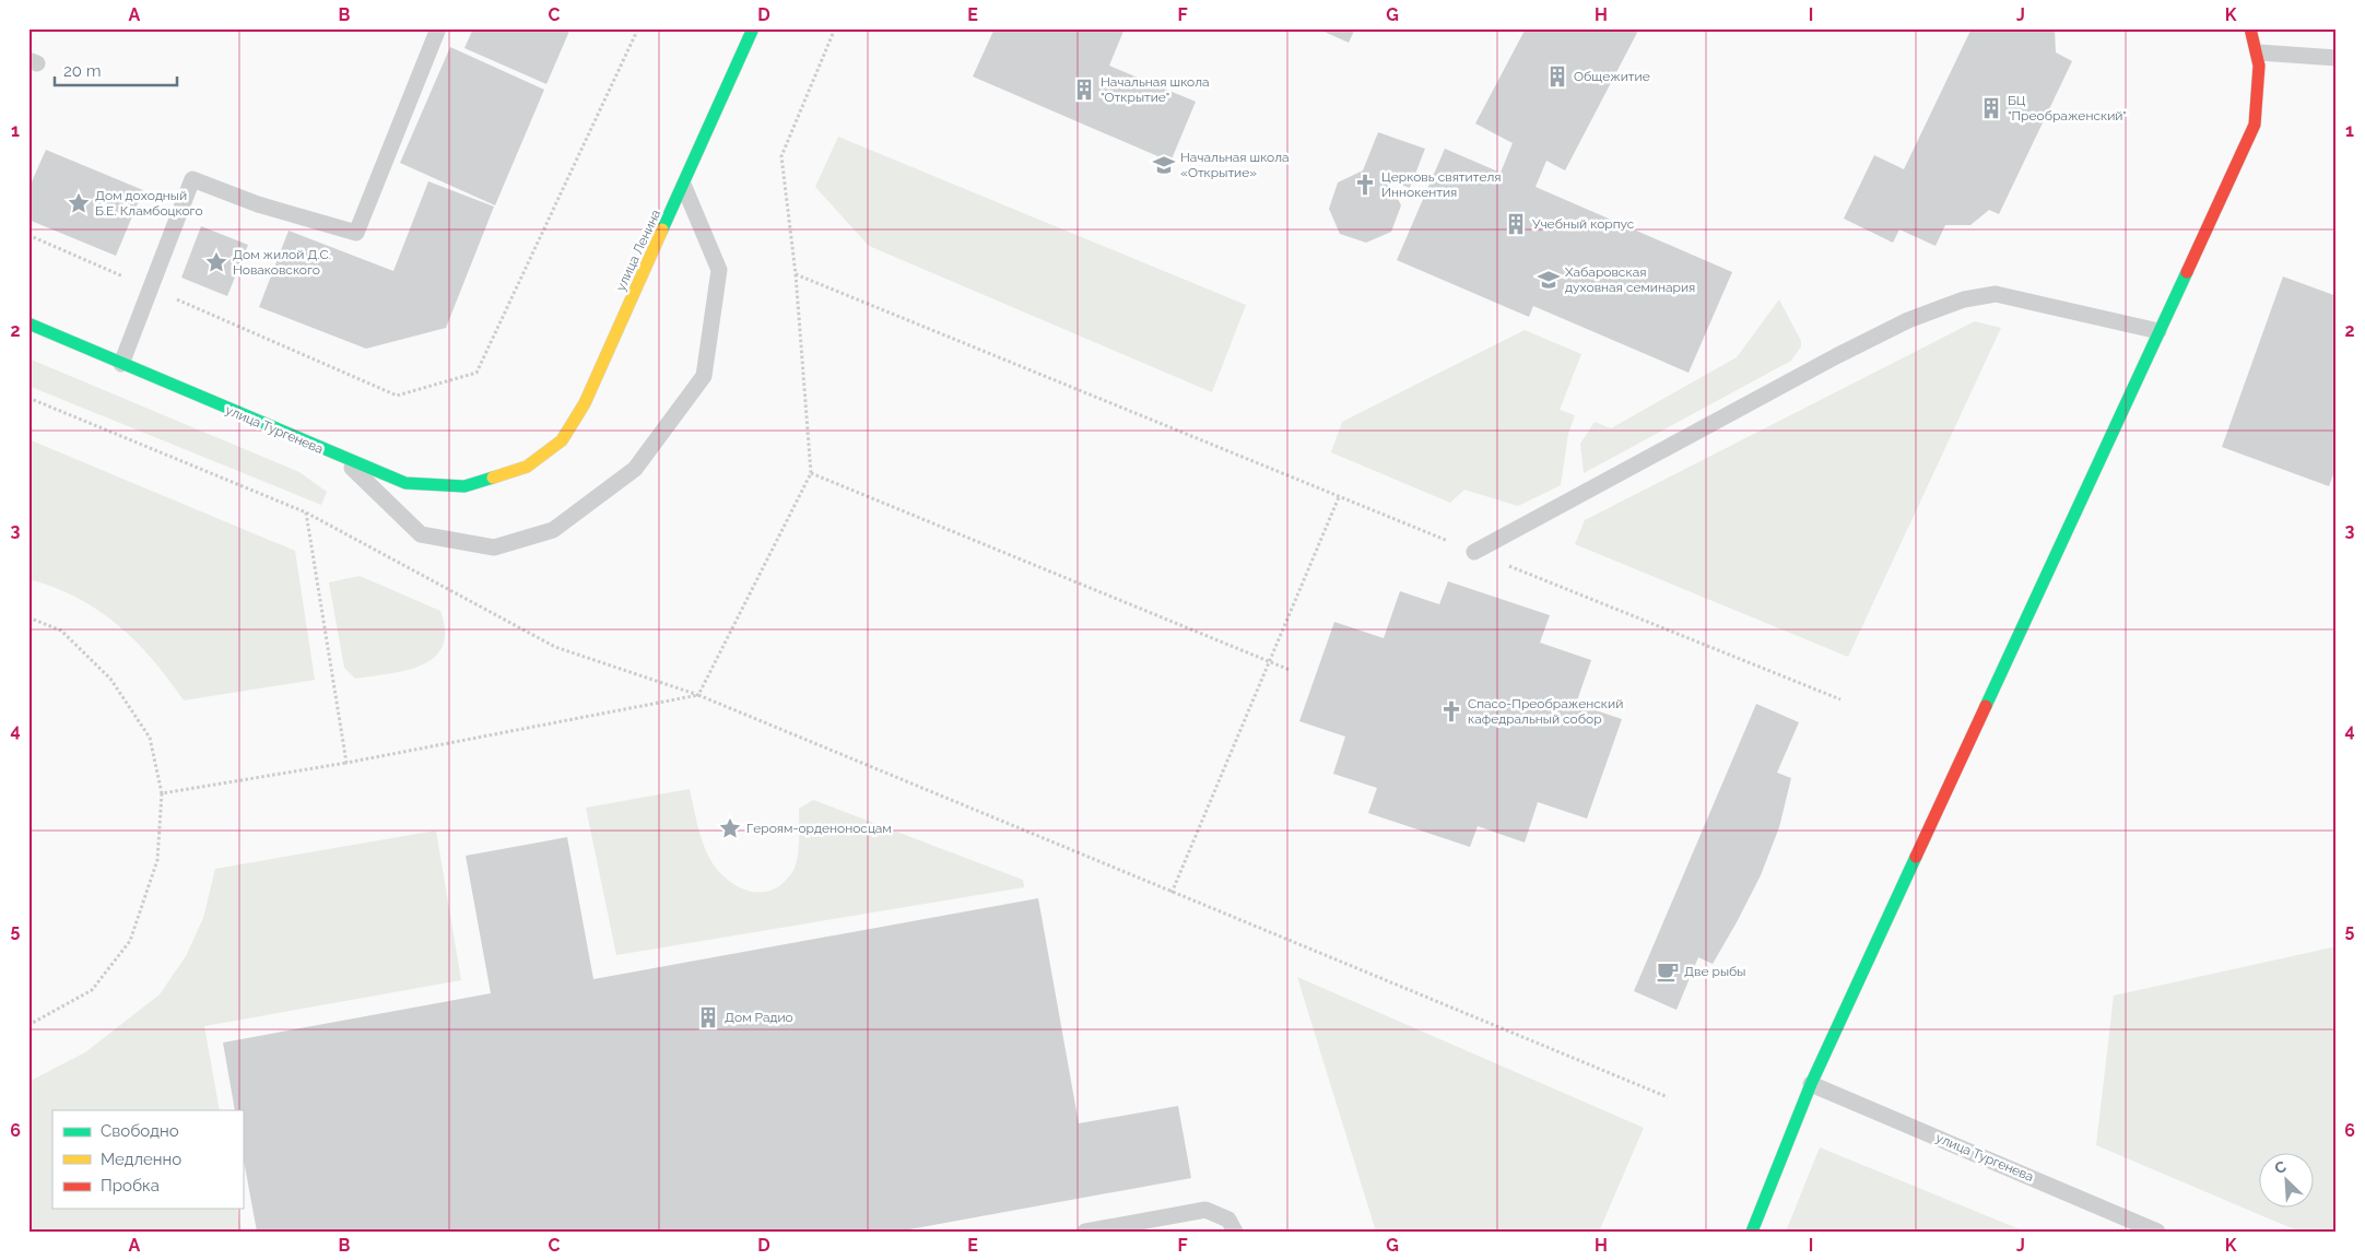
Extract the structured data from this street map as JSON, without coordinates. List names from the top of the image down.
{
  "streets": {
    "street": ["улица Ленина", "улица Тургенева"]
  },
  "crossings": [
    ["улица Ленина", "улица Тургенева"]
  ],
  "places": {
    "building": [
      "Общежитие",
      "Начальная школа \"Открытие\"",
      "БЦ \"Преображенский\"",
      "Учебный корпус",
      "Дом Радио"
    ],
    "school or university": ["Начальная школа «Открытие»", "Хабаровская духовная семинария"],
    "church": ["Церковь святителя Иннокентия", "Спасо-Преображенский кафедральный собор"],
    "place": ["Дом доходный Б.Е. Кламбоцкого", "Дом жилой Д.С. Новаковского", "Героям-орденоносцам"],
    "cafe": ["Две рыбы"]
  },
  "legend": ["Свободно", "Медленно", "Пробка"],
  "scale_bar": "20 m",
  "north": "top left",
  "grid": {
    "columns": [
      "A",
      "B",
      "C",
      "D",
      "E",
      "F",
      "G",
      "H",
      "I",
      "J",
      "K"
    ],
    "rows": [
      "1",
      "2",
      "3",
      "4",
      "5",
      "6"
    ]
  }
}
